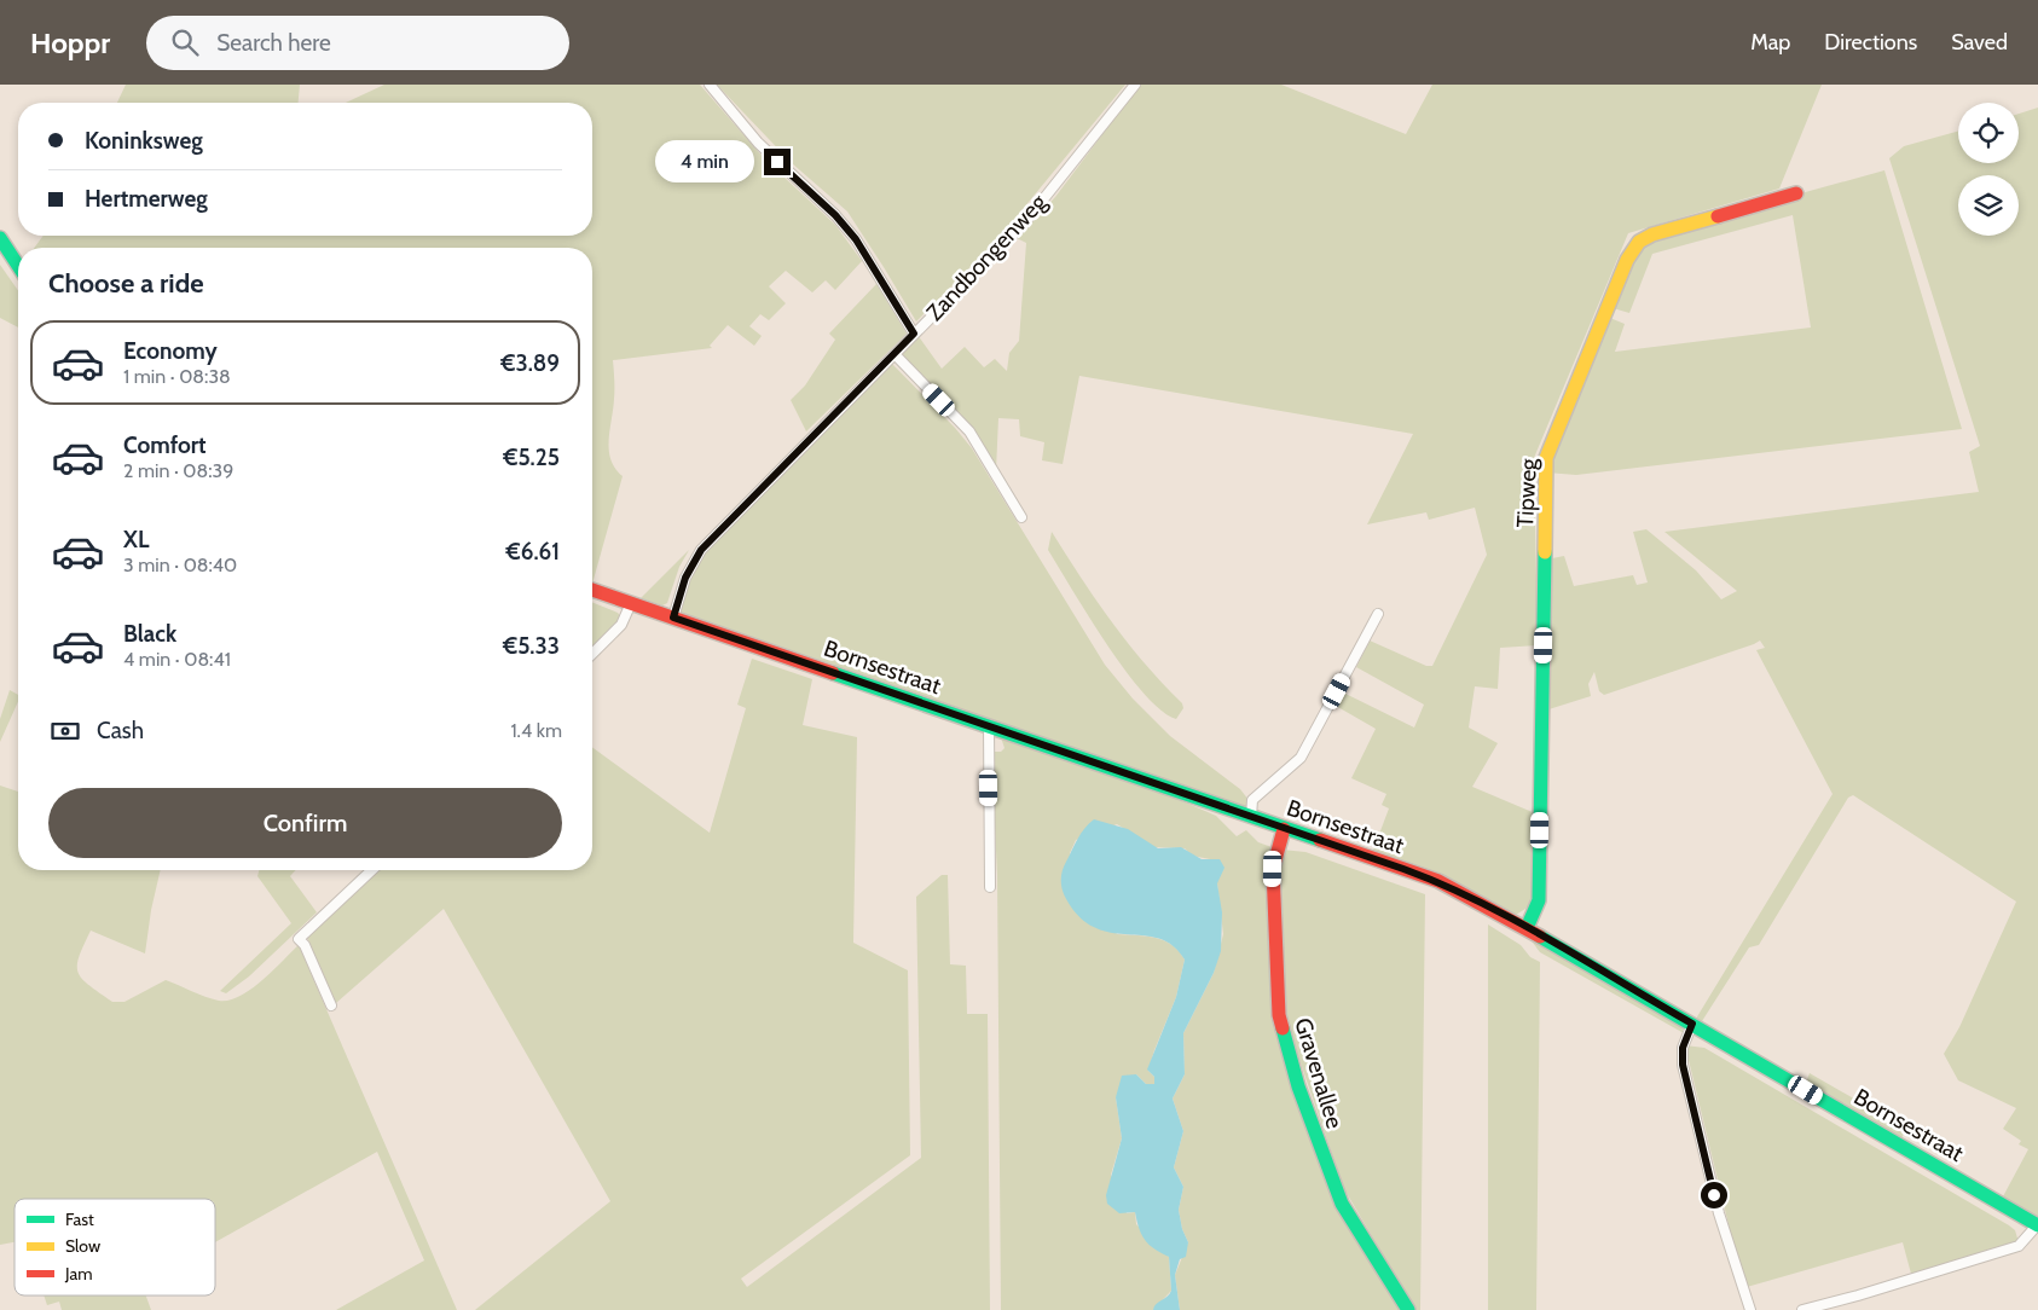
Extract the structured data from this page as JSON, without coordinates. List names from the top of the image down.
{
  "streets": {
    "street": [
      "Zandbongenweg",
      "Tipweg",
      "Bornsestraat",
      "Gravenallee"
    ]
  },
  "crossings": [
    ["Zandbongenweg", "Bornsestraat"],
    ["Tipweg", "Bornsestraat"],
    ["Bornsestraat", "Gravenallee"]
  ],
  "legend": ["Fast", "Slow", "Jam"],
  "page": {
    "header": "Hoppr",
    "search": "Search here",
    "nav": ["Map", "Directions", "Saved"],
    "banner": ["Koninksweg", "Hertmerweg"],
    "bubble": "4 min",
    "heading": "Choose a ride",
    "list": [
      {
        "name": "Economy",
        "note": "1 min · 08:38",
        "value": "€3.89"
      },
      {
        "name": "Comfort",
        "note": "2 min · 08:39",
        "value": "€5.25"
      },
      {
        "name": "XL",
        "note": "3 min · 08:40",
        "value": "€6.61"
      },
      {
        "name": "Black",
        "note": "4 min · 08:41",
        "value": "€5.33"
      }
    ],
    "pay": ["Cash", "1.4 km"],
    "buttons": "Confirm"
  }
}
